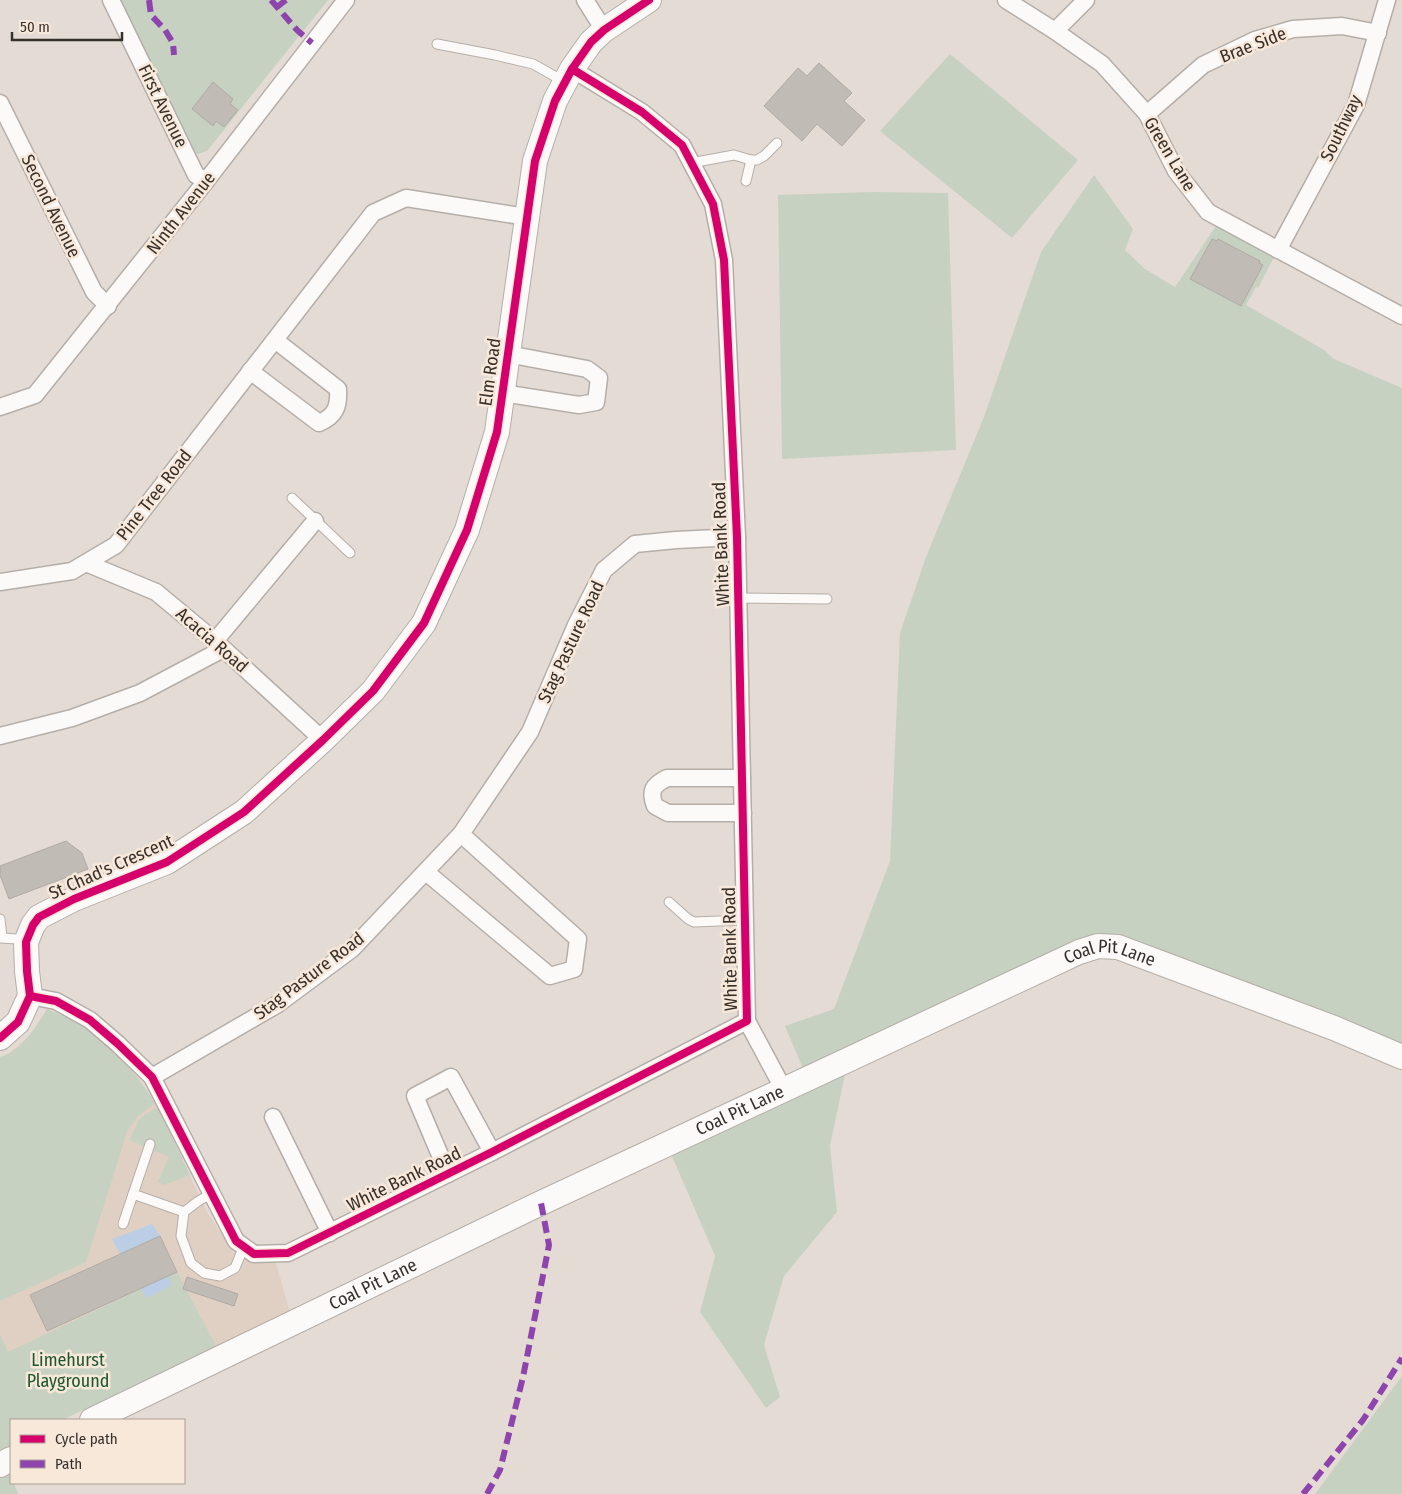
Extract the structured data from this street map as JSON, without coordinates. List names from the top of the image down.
{
  "streets": {
    "street": [
      "Brae Side",
      "First Avenue",
      "Southway",
      "Green Lane",
      "Second Avenue",
      "Ninth Avenue",
      "Elm Road",
      "Pine Tree Road",
      "White Bank Road",
      "Acacia Road",
      "Stag Pasture Road",
      "St Chad's Crescent",
      "Coal Pit Lane"
    ]
  },
  "crossings": [
    ["Brae Side", "Southway"],
    ["Brae Side", "Green Lane"],
    ["First Avenue", "Ninth Avenue"],
    ["Southway", "Green Lane"],
    ["Second Avenue", "Ninth Avenue"],
    ["Elm Road", "Pine Tree Road"],
    ["Elm Road", "White Bank Road"],
    ["Elm Road", "Acacia Road"],
    ["Elm Road", "St Chad's Crescent"],
    ["Pine Tree Road", "Acacia Road"],
    ["White Bank Road", "Stag Pasture Road"],
    ["Acacia Road", "St Chad's Crescent"]
  ],
  "parks": ["Limehurst Playground"],
  "legend": ["Cycle path", "Path"],
  "scale_bar": "50 m"
}
